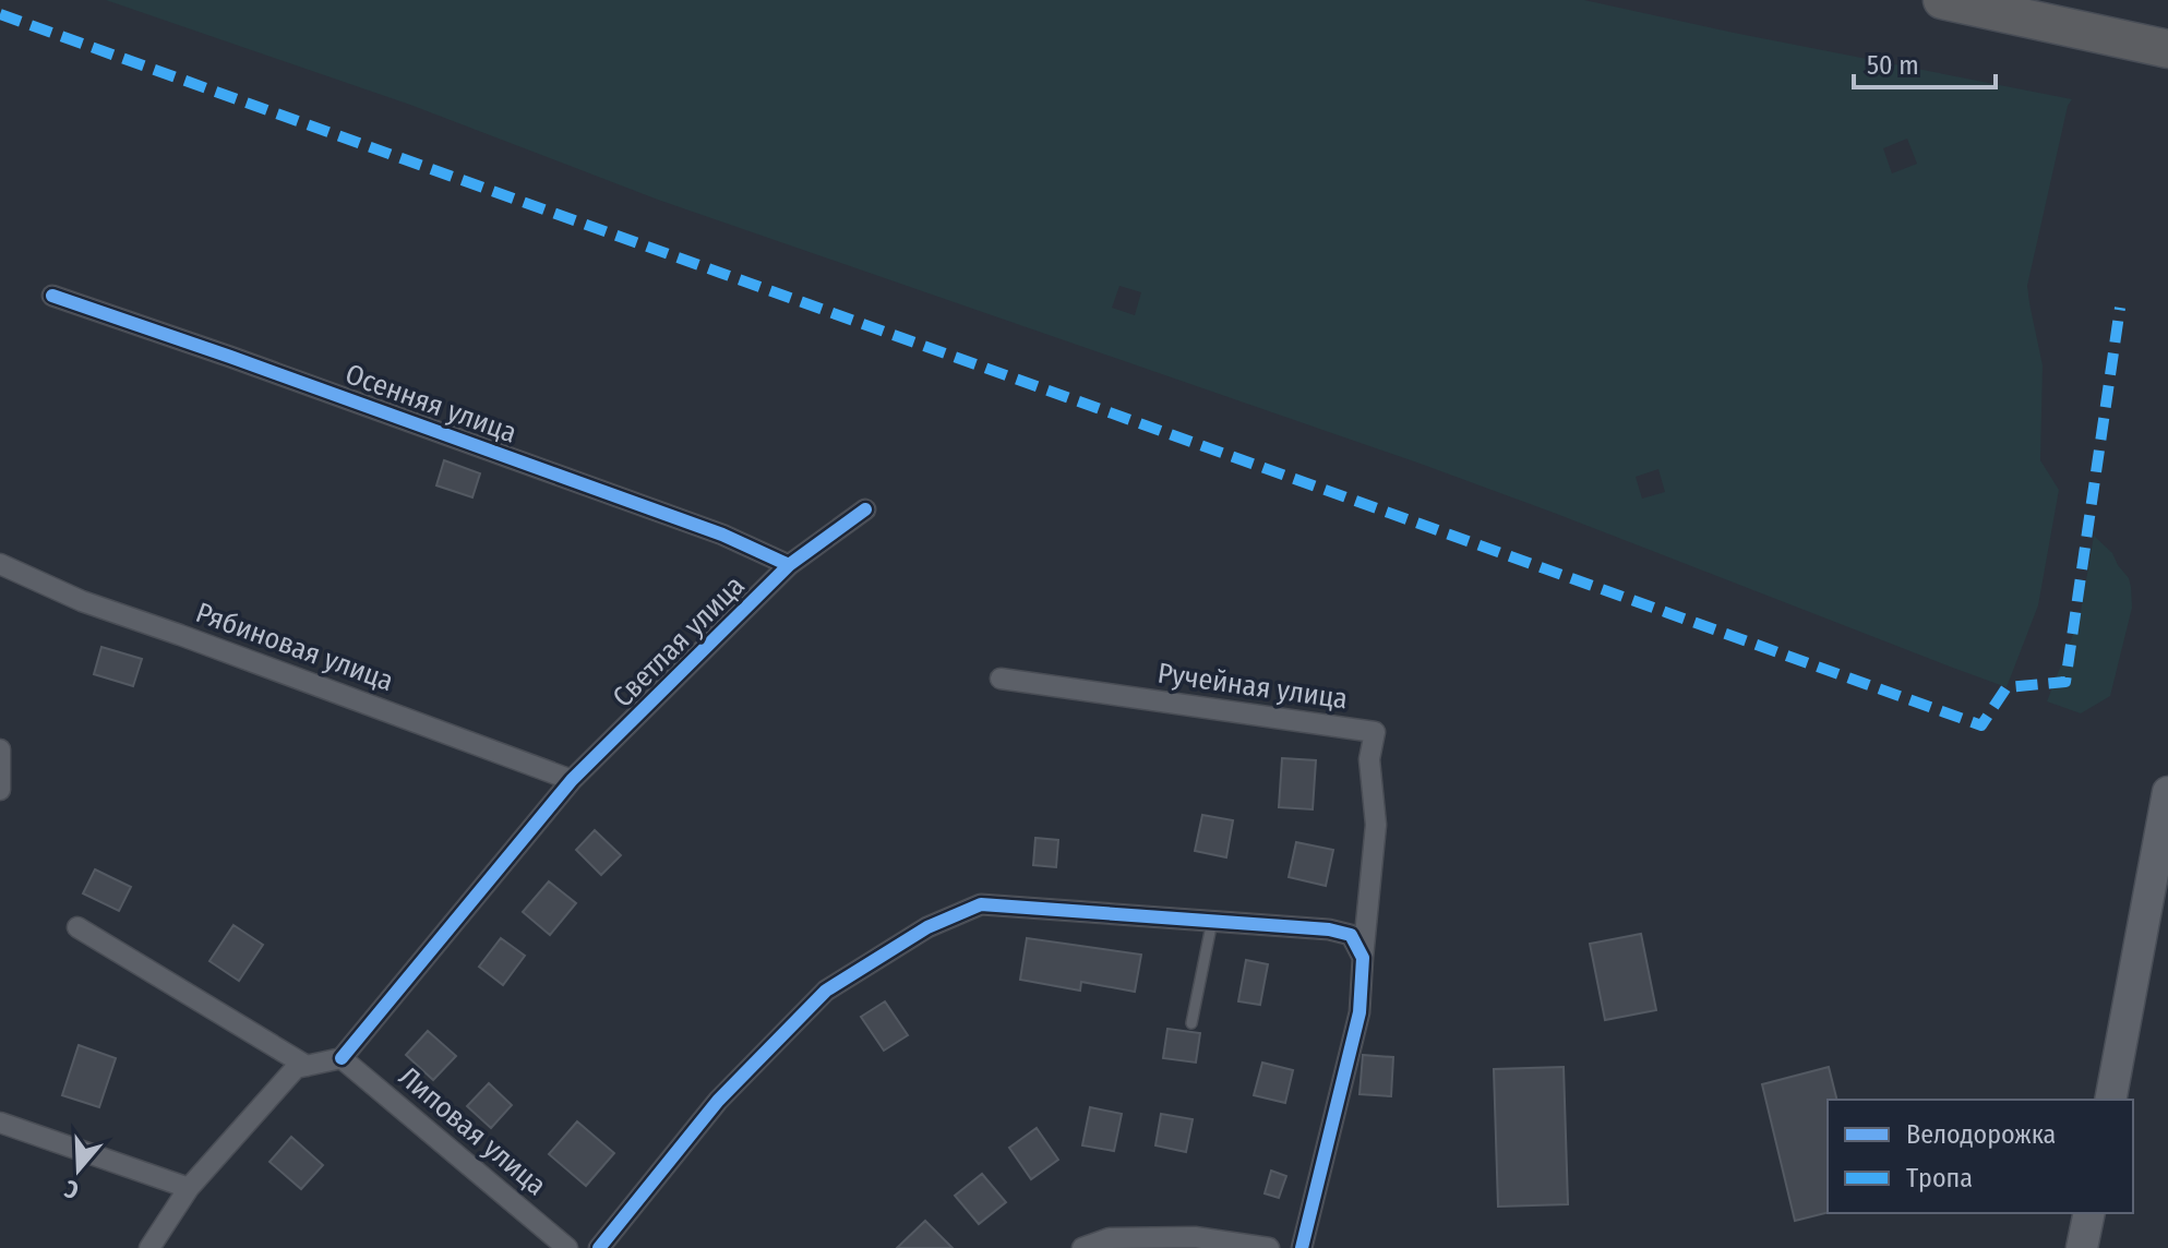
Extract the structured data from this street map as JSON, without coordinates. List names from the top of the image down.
{
  "streets": {
    "street": [
      "Осенняя улица",
      "Светлая улица",
      "Рябиновая улица",
      "Ручейная улица",
      "Липовая улица"
    ]
  },
  "crossings": [
    ["Осенняя улица", "Светлая улица"],
    ["Светлая улица", "Рябиновая улица"],
    ["Светлая улица", "Липовая улица"]
  ],
  "legend": ["Велодорожка", "Тропа"],
  "scale_bar": "50 m",
  "north": "bottom"
}
